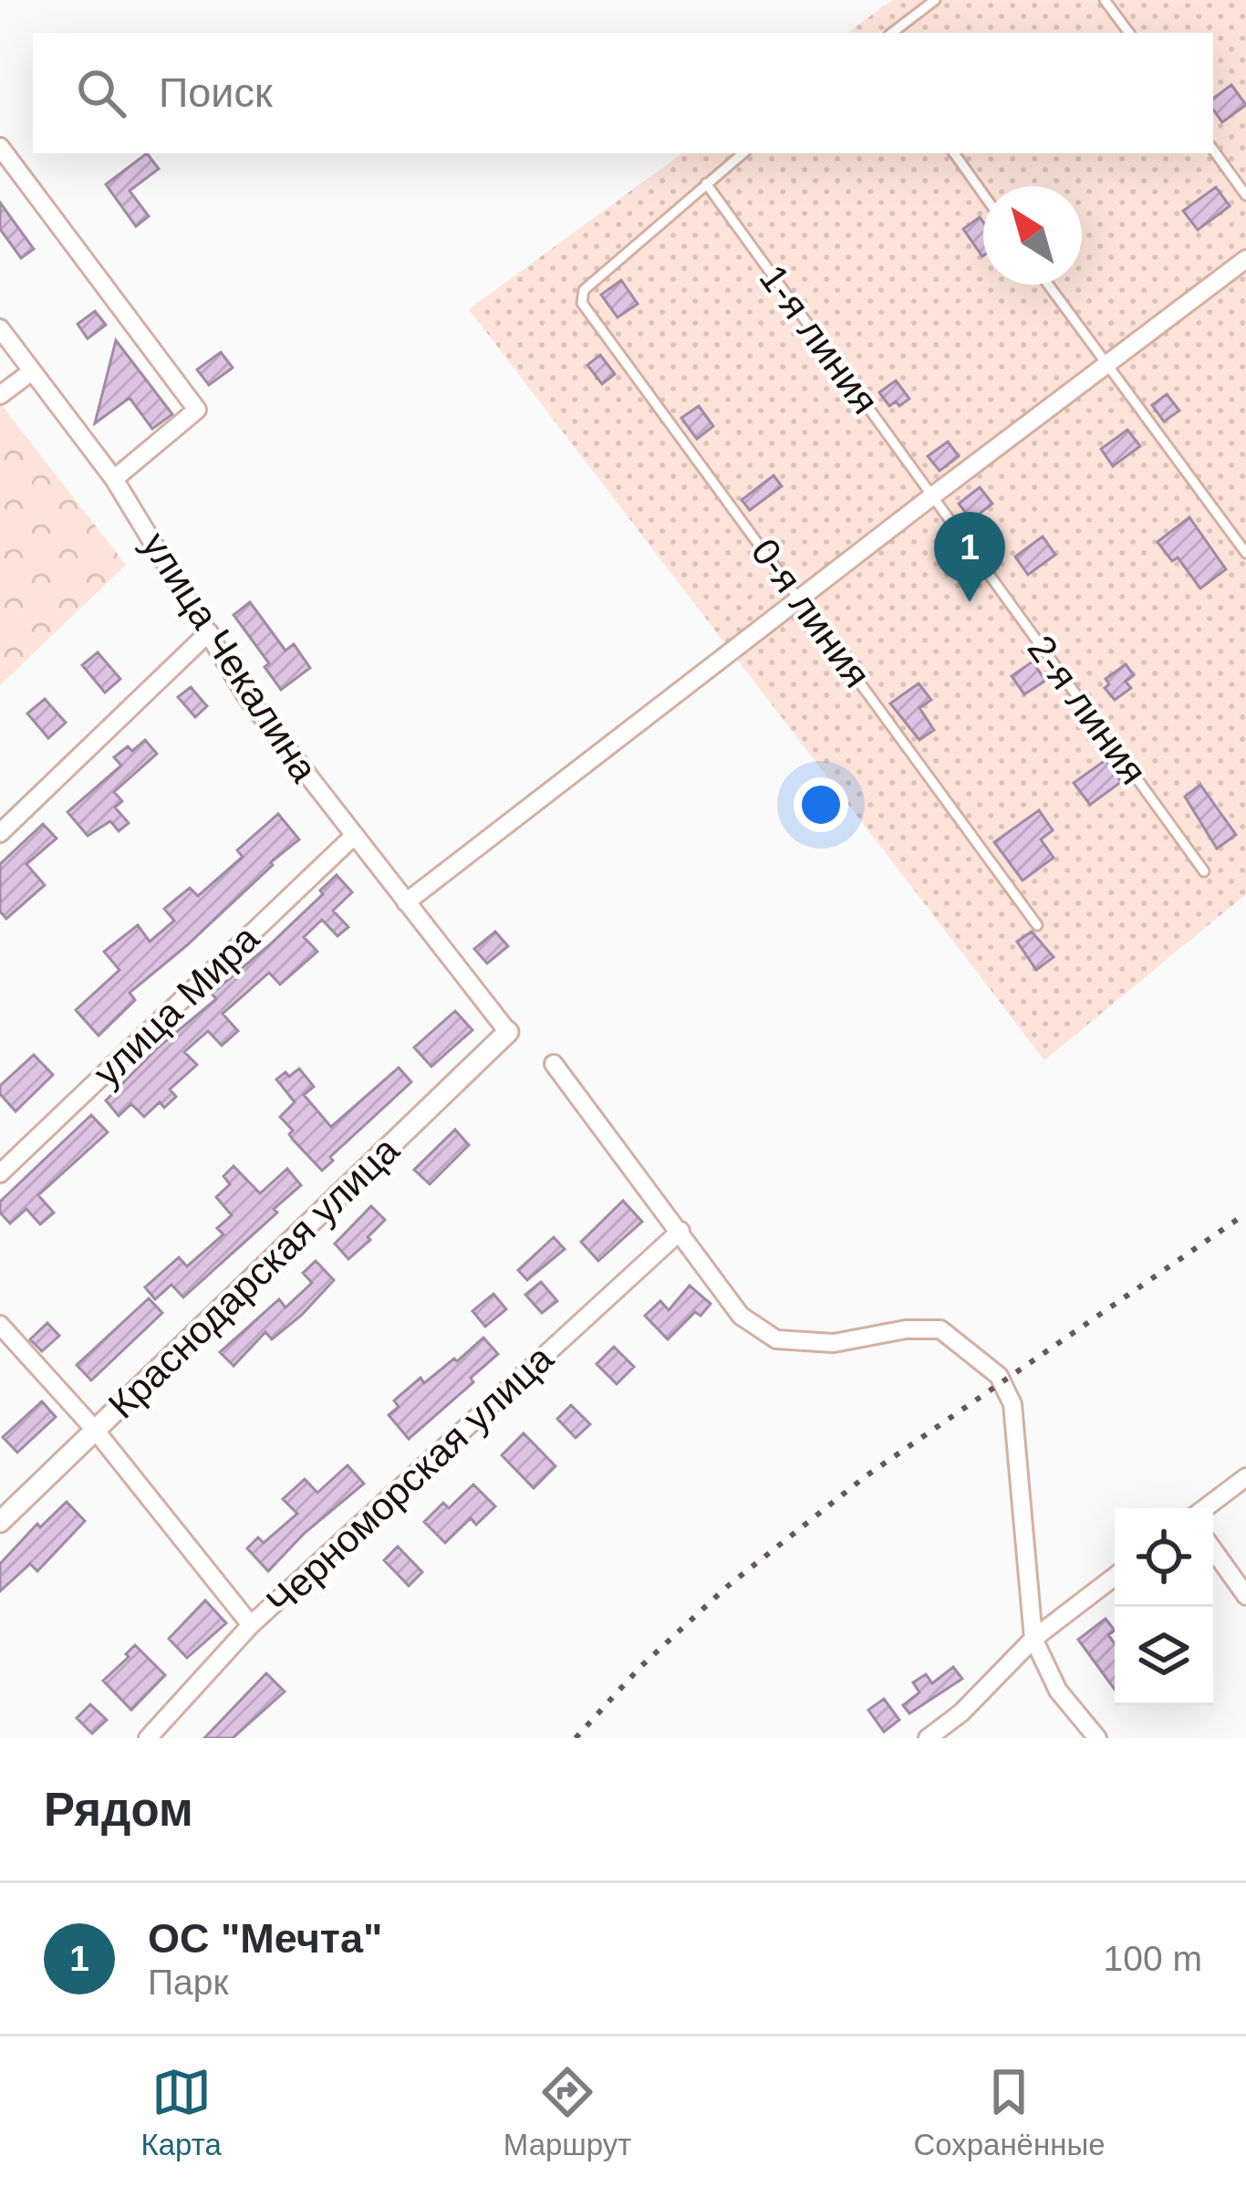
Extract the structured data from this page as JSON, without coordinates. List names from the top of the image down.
{
  "streets": {
    "street": [
      "улица Чекалина",
      "улица Мира",
      "Краснодарская улица",
      "Черноморская улица"
    ],
    "lane": ["1-я линия", "0-я линия", "2-я линия"]
  },
  "crossings": [
    ["1-я линия", "0-я линия"],
    ["1-я линия", "2-я линия"],
    ["улица Чекалина", "улица Мира"],
    ["улица Чекалина", "Краснодарская улица"]
  ],
  "north": "top left",
  "page": {
    "search": "Поиск",
    "pins": "1",
    "heading": "Рядом",
    "list": [
      {
        "mark": "1",
        "name": "ОС \"Мечта\"",
        "note": "Парк",
        "value": "100 m"
      }
    ],
    "nav": ["Карта", "Маршрут", "Сохранённые"]
  }
}
